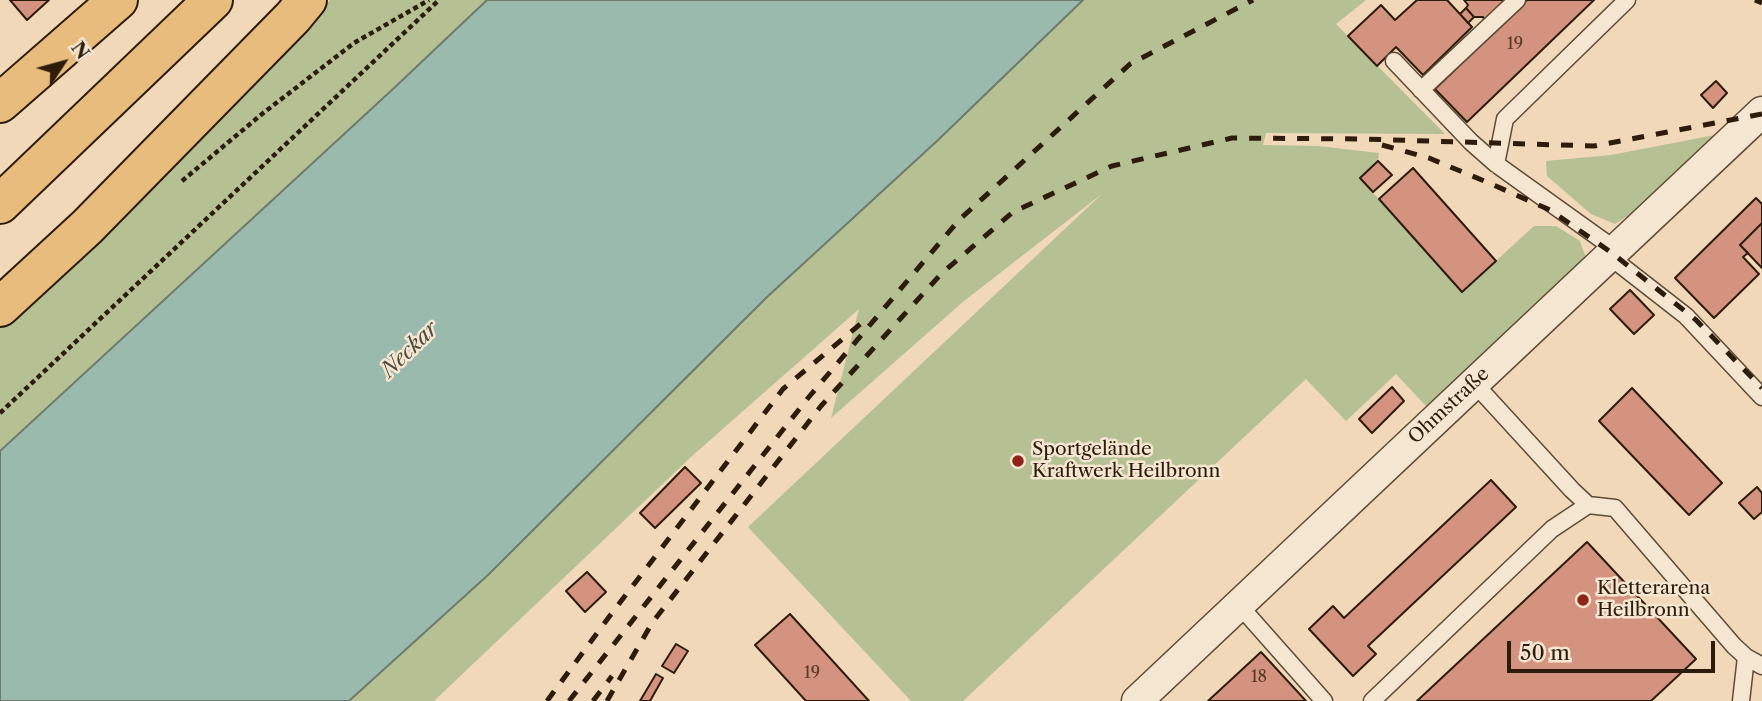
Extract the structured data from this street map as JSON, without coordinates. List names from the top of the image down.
{
  "streets": {
    "street": ["Ohmstraße"]
  },
  "water": ["Neckar"],
  "places": ["Sportgelände Kraftwerk Heilbronn", "Kletterarena Heilbronn"],
  "house_numbers": ["19", "19", "18"],
  "scale_bar": "50 m",
  "north": "top right"
}
